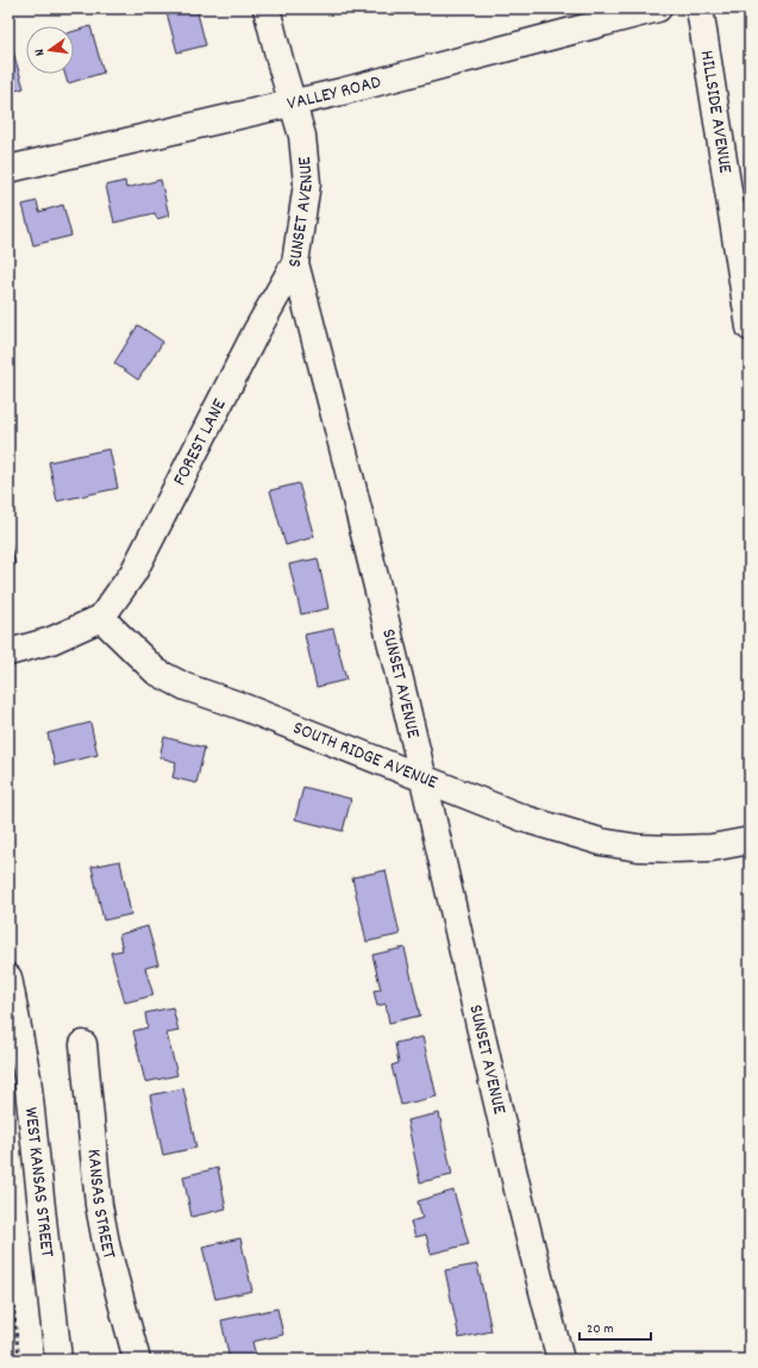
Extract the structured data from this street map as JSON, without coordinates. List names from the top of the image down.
{
  "streets": {
    "street": [
      "VALLEY ROAD",
      "HILLSIDE AVENUE",
      "SUNSET AVENUE",
      "FOREST LANE",
      "SOUTH RIDGE AVENUE",
      "WEST KANSAS STREET",
      "KANSAS STREET"
    ]
  },
  "crossings": [
    ["VALLEY ROAD", "SUNSET AVENUE"],
    ["SUNSET AVENUE", "FOREST LANE"],
    ["SUNSET AVENUE", "SOUTH RIDGE AVENUE"],
    ["FOREST LANE", "SOUTH RIDGE AVENUE"]
  ],
  "scale_bar": "20 m",
  "north": "left"
}
